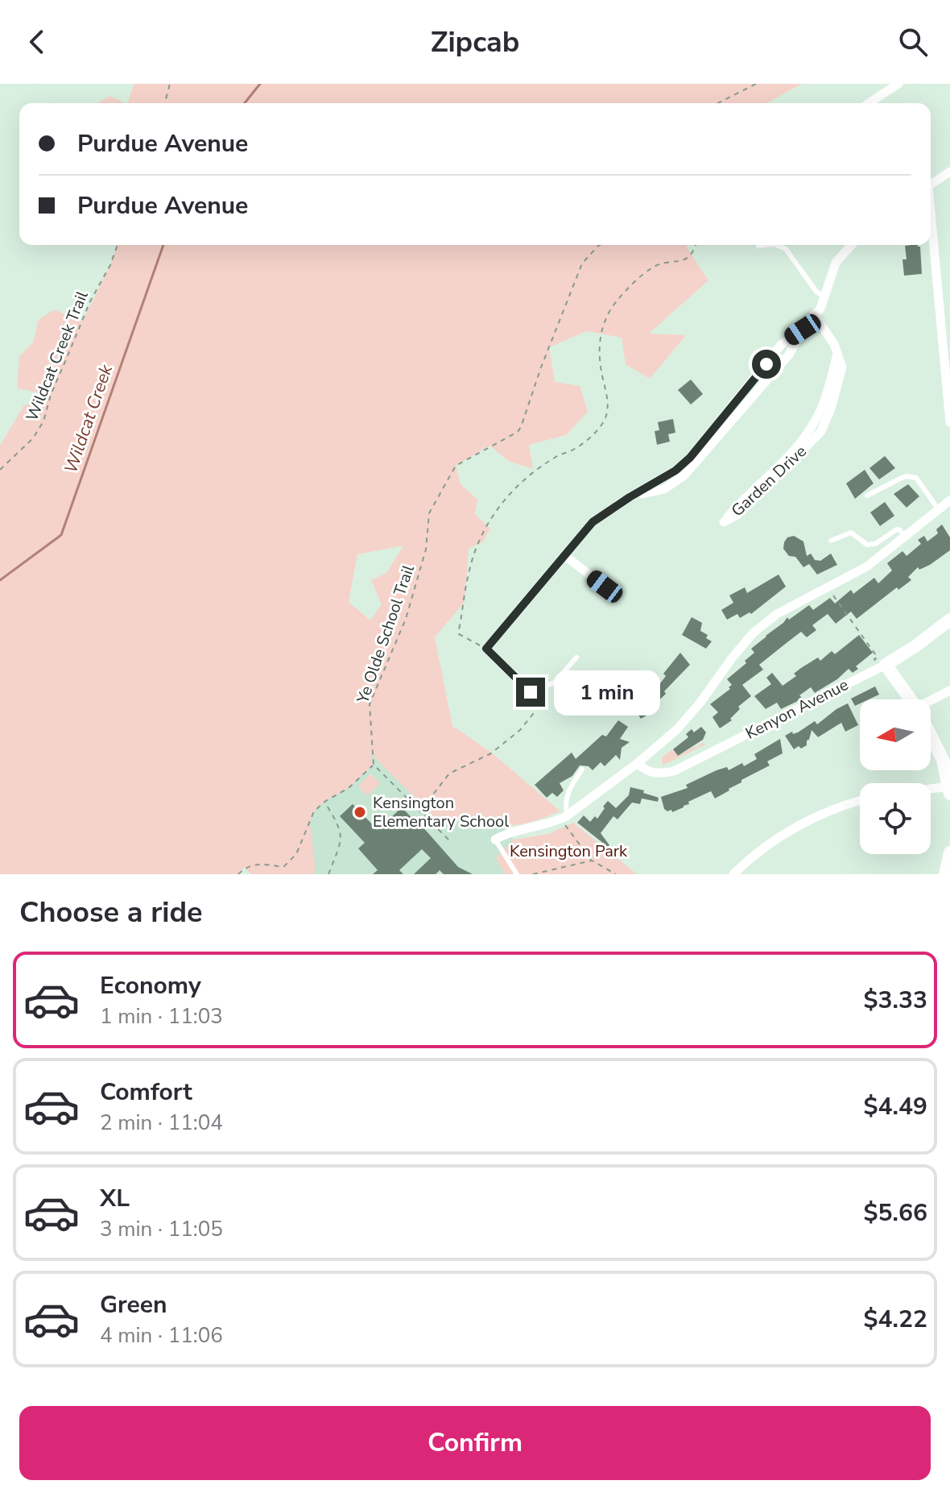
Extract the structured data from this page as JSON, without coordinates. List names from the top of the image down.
{
  "streets": {
    "street": ["Garden Drive", "Kenyon Avenue"],
    "path": ["Wildcat Creek Trail", "Ye Olde School Trail"]
  },
  "water": ["Wildcat Creek"],
  "parks": ["Kensington Park"],
  "places": ["Kensington Elementary School"],
  "north": "left",
  "page": {
    "header": "Zipcab",
    "banner": ["Purdue Avenue", "Purdue Avenue"],
    "bubble": "1 min",
    "heading": "Choose a ride",
    "list": [
      {
        "name": "Economy",
        "note": "1 min · 11:03",
        "value": "$3.33"
      },
      {
        "name": "Comfort",
        "note": "2 min · 11:04",
        "value": "$4.49"
      },
      {
        "name": "XL",
        "note": "3 min · 11:05",
        "value": "$5.66"
      },
      {
        "name": "Green",
        "note": "4 min · 11:06",
        "value": "$4.22"
      }
    ],
    "buttons": "Confirm"
  }
}
